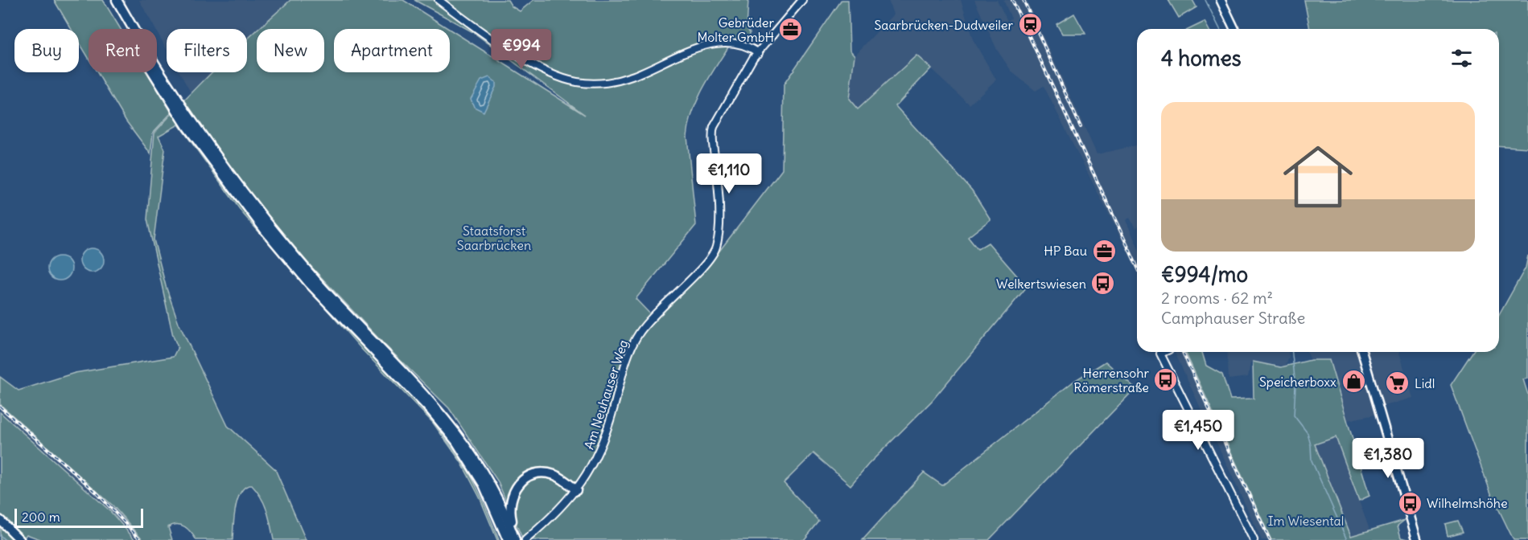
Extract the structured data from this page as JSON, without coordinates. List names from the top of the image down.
{
  "streets": {
    "street": ["Am Neuhauser Weg"]
  },
  "parks": ["Staatsforst Saarbrücken", "Im Wiesental"],
  "places": {
    "station": ["Saarbrücken-Dudweiler"],
    "office": ["Gebrüder Molter GmbH", "HP Bau"],
    "bus stop": ["Welkertswiesen", "Herrensohr Römerstraße", "Wilhelmshöhe"],
    "shop": ["Speicherboxx"],
    "supermarket": ["Lidl"]
  },
  "scale_bar": "200 m",
  "page": {
    "price": [
      "€994",
      "€1,110",
      "€1,450",
      "€1,380"
    ],
    "chip": [
      "Buy",
      "Rent",
      "Filters",
      "New",
      "Apartment"
    ],
    "heading": "4 homes",
    "list": [
      {
        "name": "€994/mo",
        "note": "2 rooms · 62 m² · Camphauser Straße"
      }
    ],
    "scale": "200 m"
  }
}
